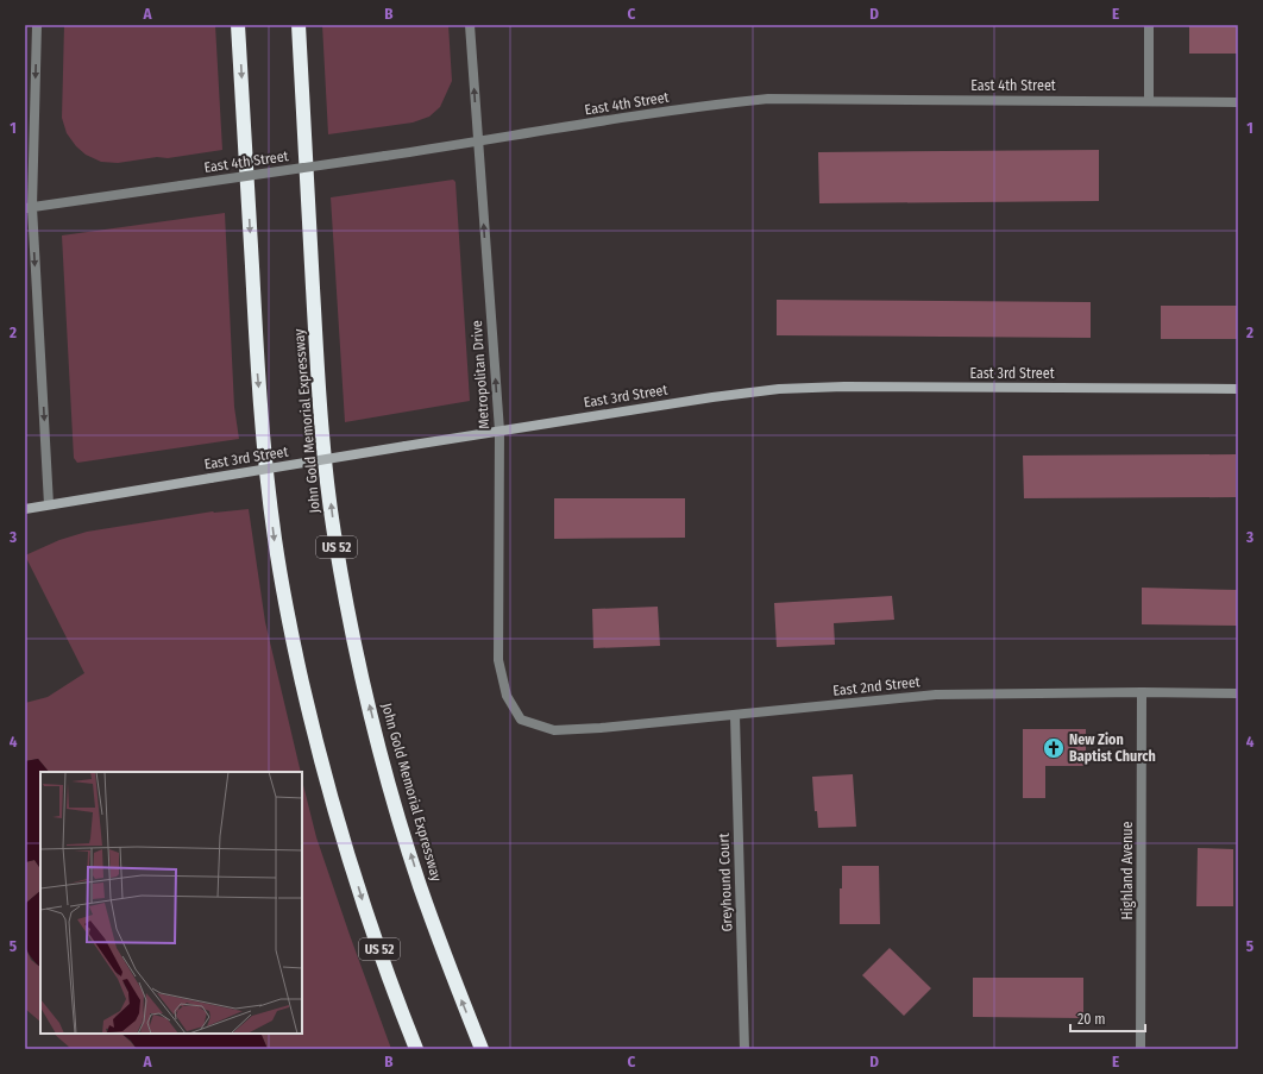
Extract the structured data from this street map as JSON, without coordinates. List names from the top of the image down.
{
  "streets": {
    "highway": ["John Gold Memorial Expressway", "US 52"],
    "main road": ["East 3rd Street"],
    "street": [
      "East 4th Street",
      "Metropolitan Drive",
      "East 2nd Street",
      "Highland Avenue",
      "Greyhound Court"
    ]
  },
  "crossings": [
    ["East 4th Street", "Metropolitan Drive"],
    ["East 3rd Street", "Metropolitan Drive"],
    ["Metropolitan Drive", "East 2nd Street"],
    ["East 2nd Street", "Highland Avenue"],
    ["East 2nd Street", "Greyhound Court"]
  ],
  "one_way": ["Metropolitan Drive"],
  "places": {
    "church": ["New Zion Baptist Church"]
  },
  "scale_bar": "20 m",
  "grid": {
    "columns": [
      "A",
      "B",
      "C",
      "D",
      "E"
    ],
    "rows": [
      "1",
      "2",
      "3",
      "4",
      "5"
    ]
  }
}
